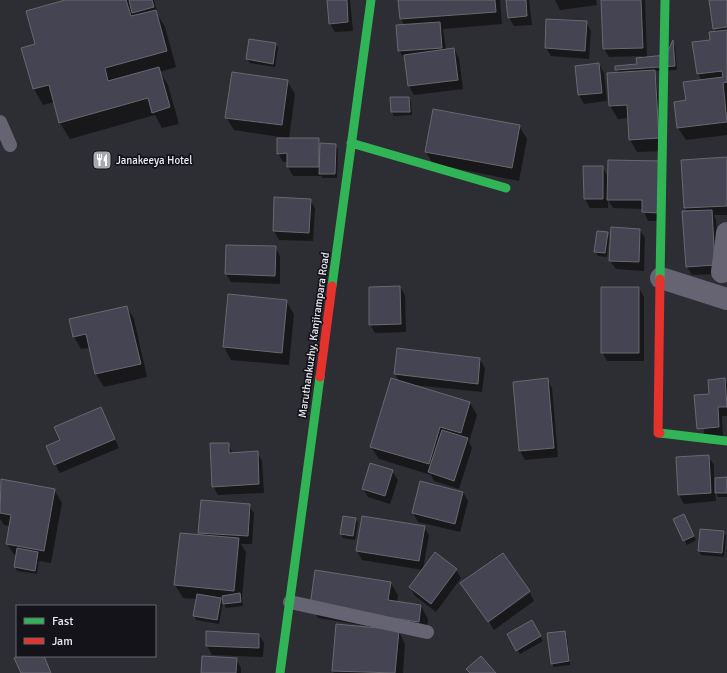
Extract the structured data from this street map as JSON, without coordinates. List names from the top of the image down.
{
  "streets": {
    "main road": ["Maruthankuzhy, Kanjirampara Road"]
  },
  "places": {
    "restaurant": ["Janakeeya Hotel"]
  },
  "legend": ["Fast", "Jam"]
}
